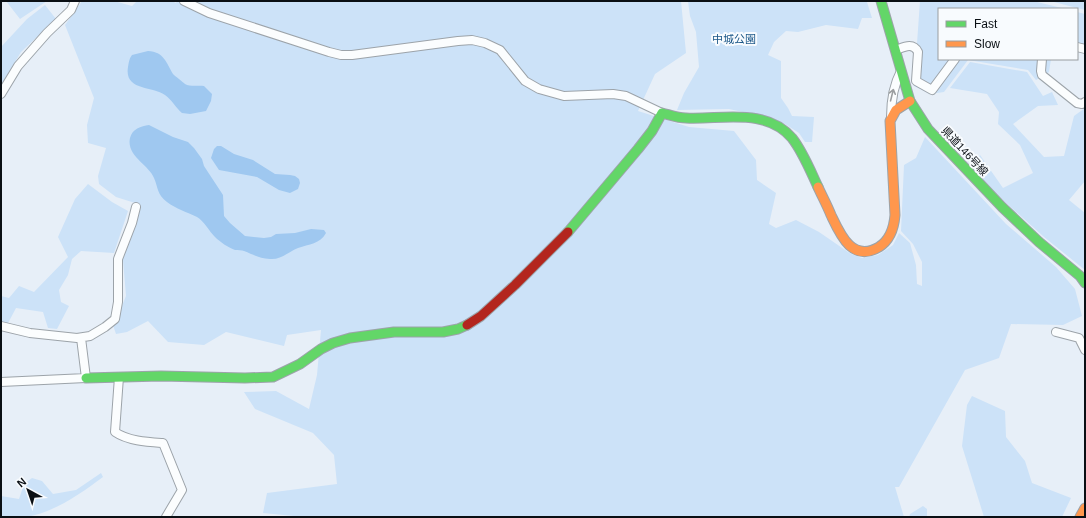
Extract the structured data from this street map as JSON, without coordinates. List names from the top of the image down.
{
  "streets": {
    "main road": ["県道146号線"]
  },
  "parks": ["中城公園"],
  "legend": ["Fast", "Slow"],
  "north": "top left"
}
